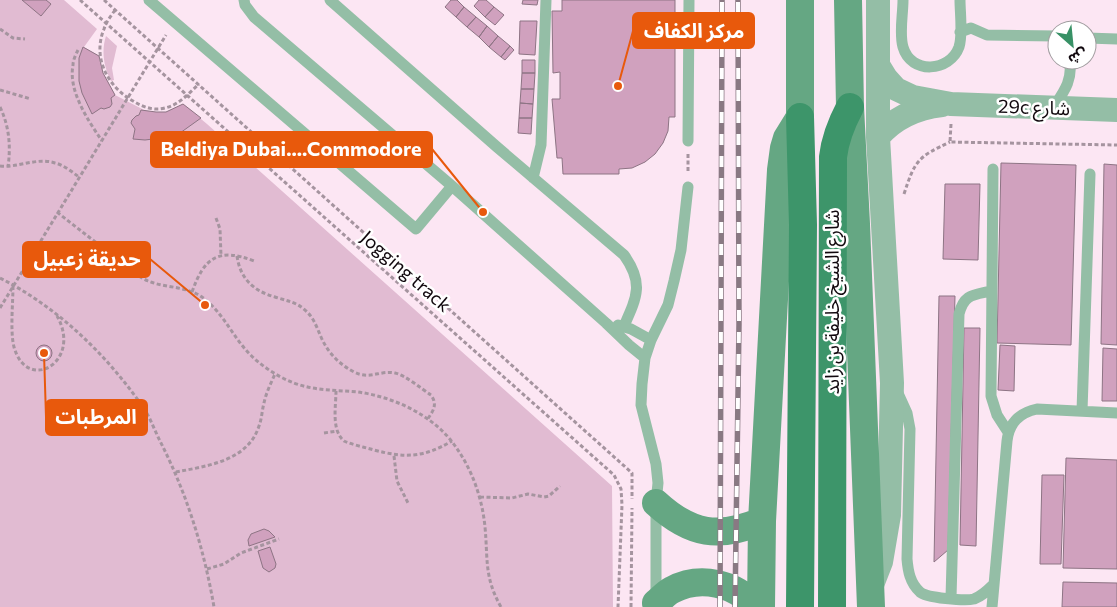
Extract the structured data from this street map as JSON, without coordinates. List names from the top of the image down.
{
  "streets": {
    "main road": ["شارع الشيخ خليفة بن زايد"],
    "street": ["29c شارع"],
    "path": ["Jogging track"]
  },
  "places": [
    "مركز الكفاف",
    "Beldiya Dubai....Commodore",
    "حديقة زعبيل",
    "المرطبات"
  ],
  "north": "bottom right"
}
